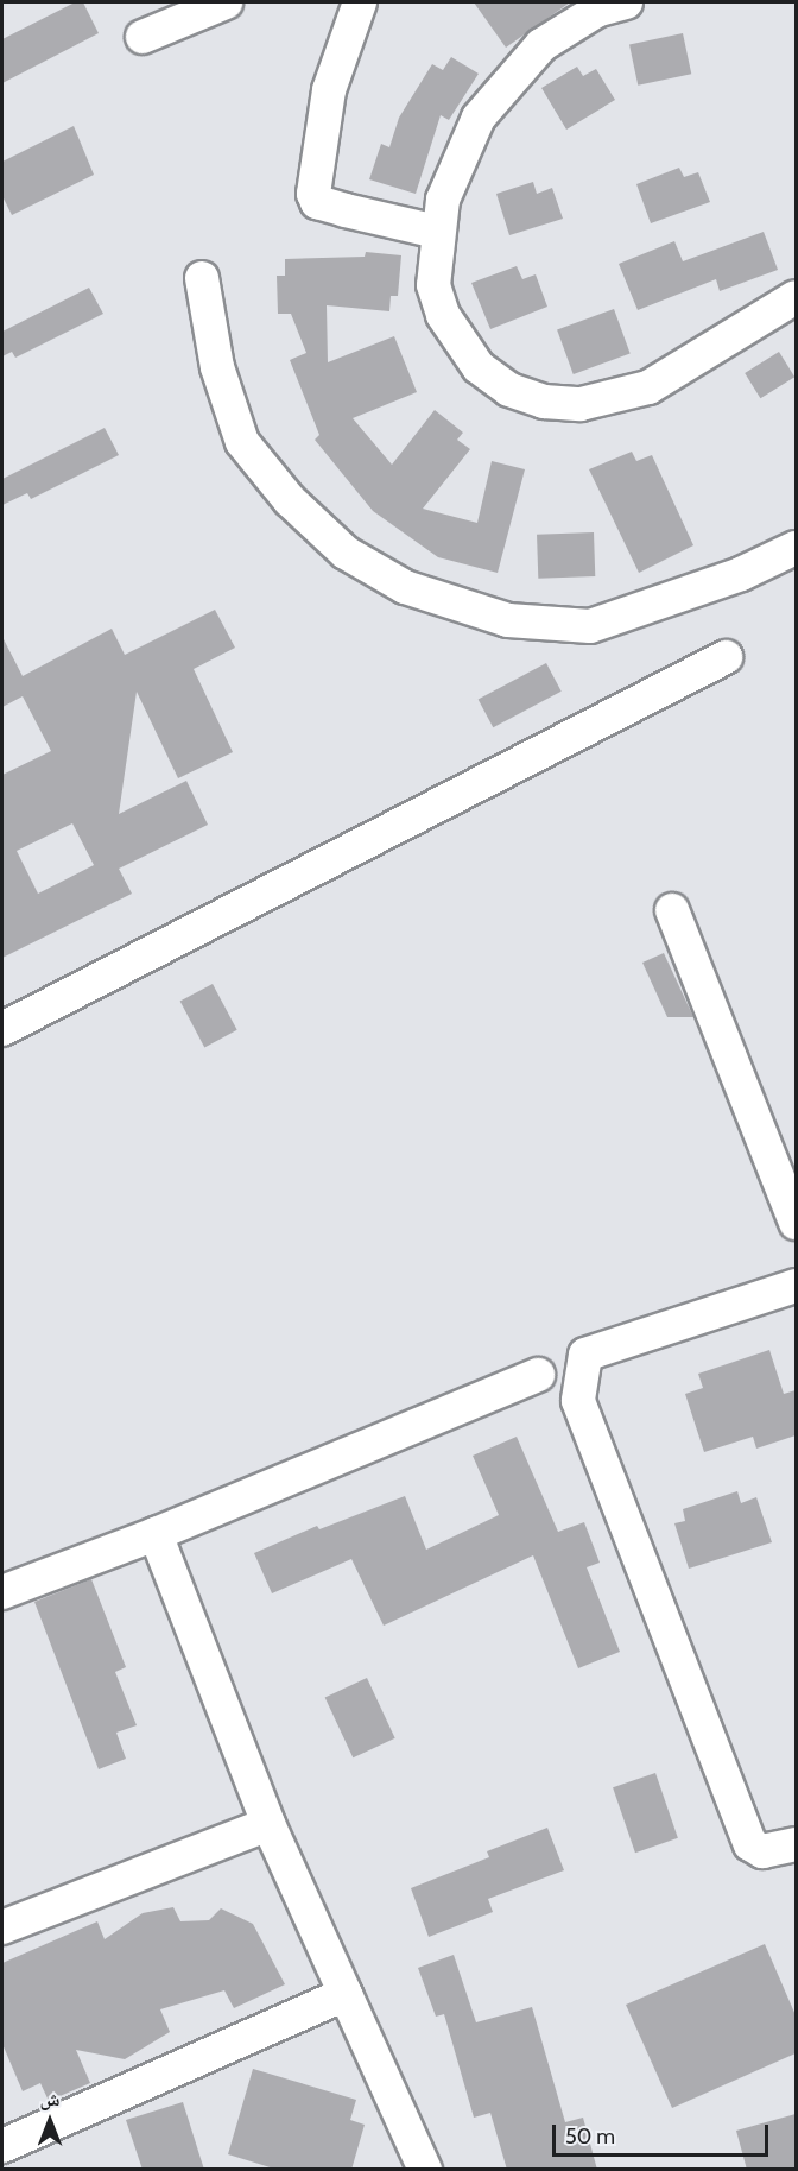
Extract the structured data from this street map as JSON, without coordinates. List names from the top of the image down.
{
  "scale_bar": "50 m",
  "north": "top"
}
